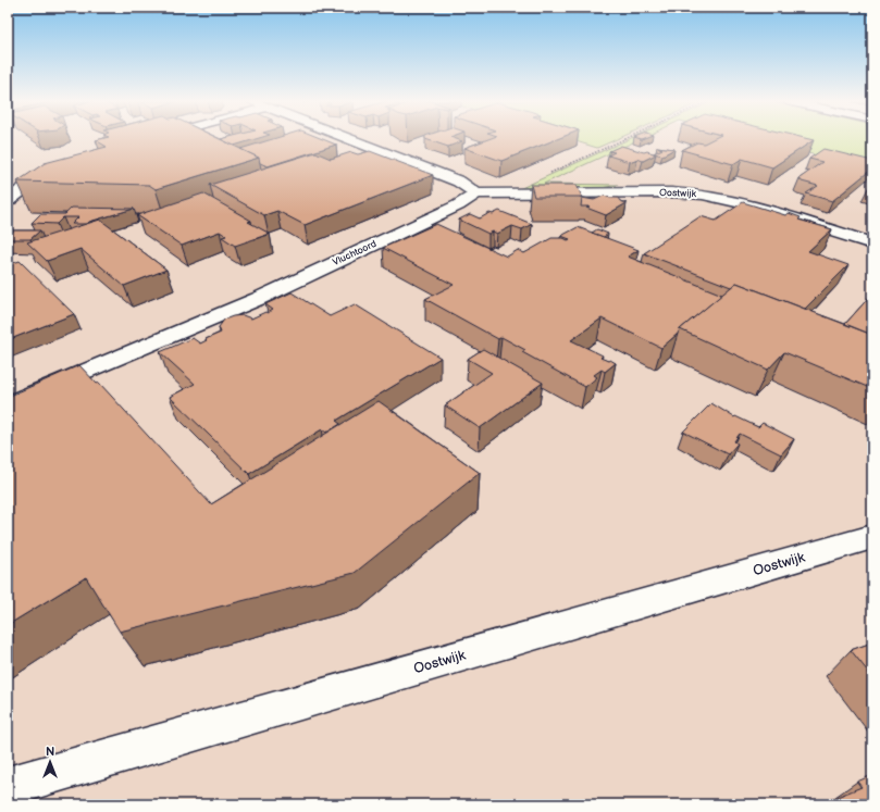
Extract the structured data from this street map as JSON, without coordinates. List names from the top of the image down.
{
  "streets": {
    "street": ["Oostwijk", "Vluchtoord"]
  },
  "crossings": [
    ["Oostwijk", "Vluchtoord"]
  ],
  "north": "top"
}
